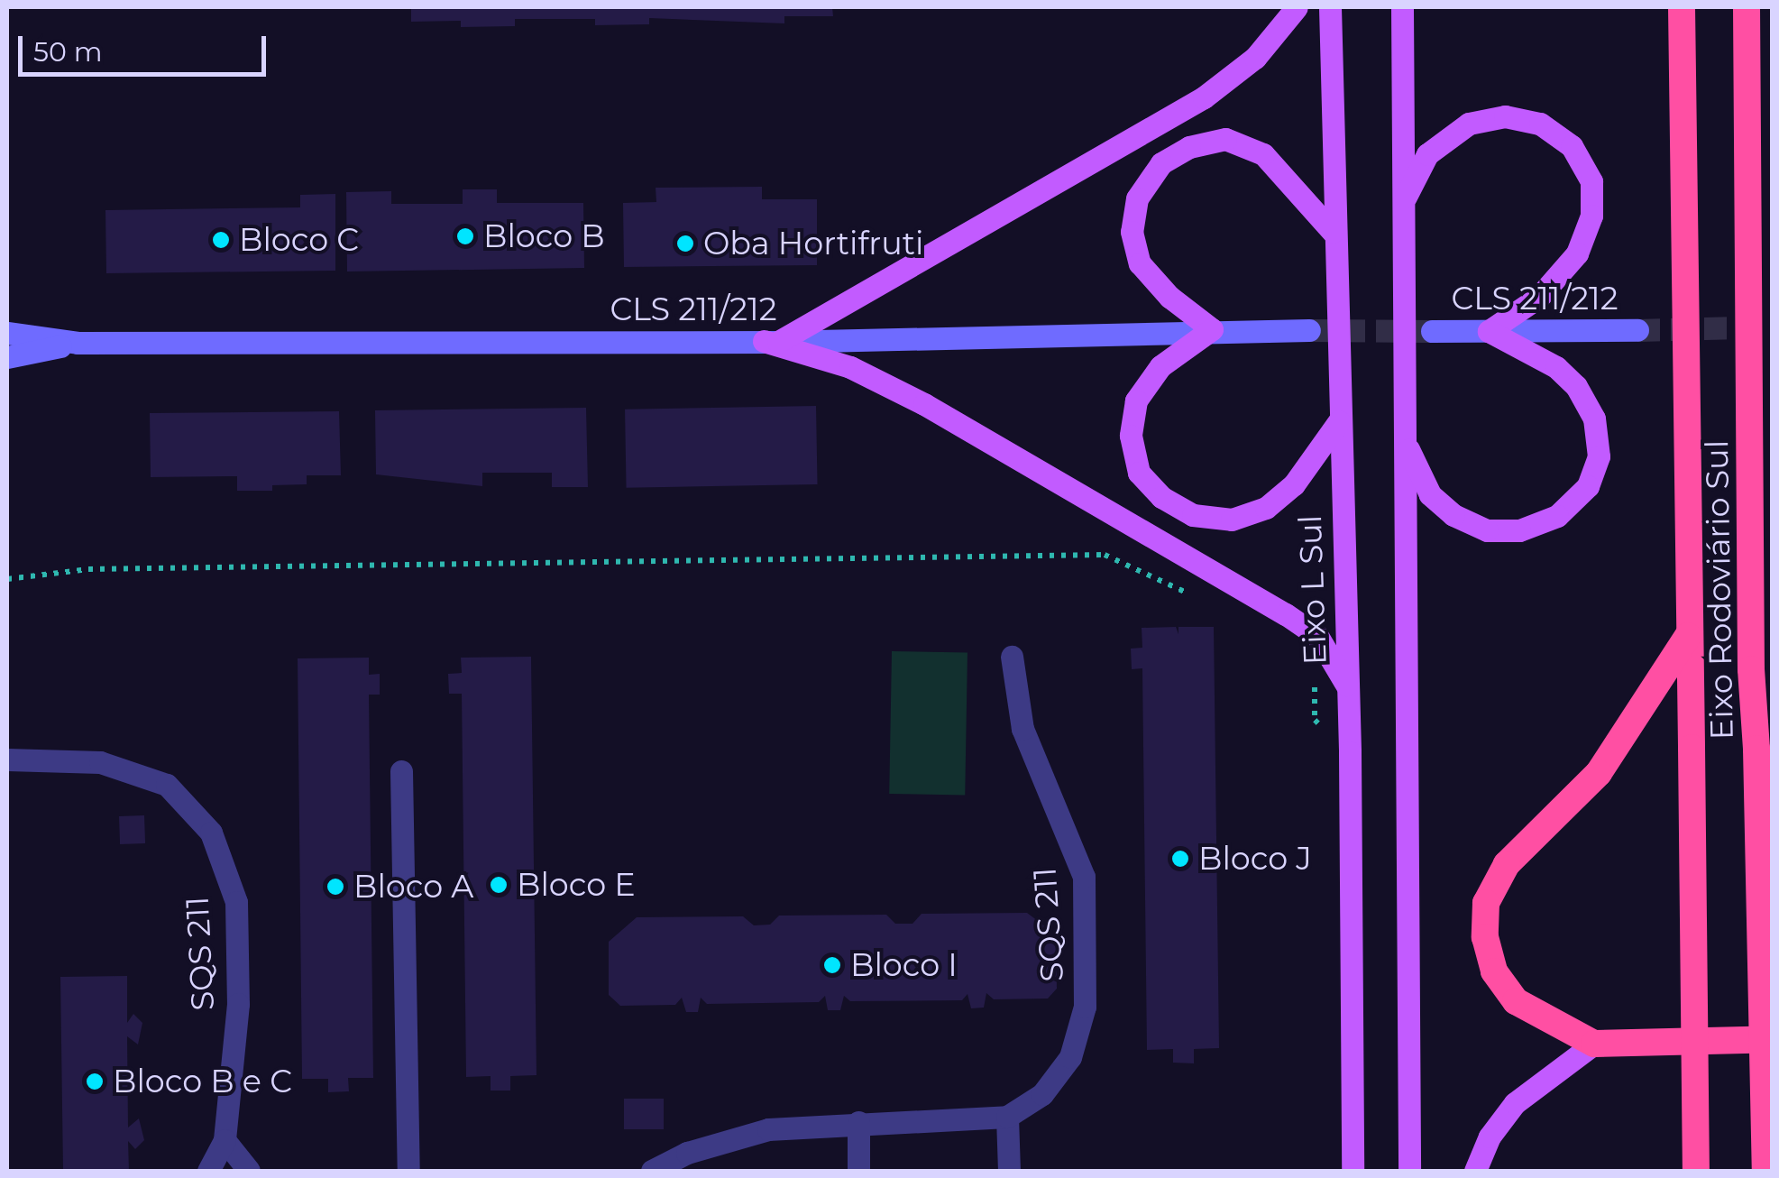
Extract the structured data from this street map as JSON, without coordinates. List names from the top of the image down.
{
  "streets": {
    "highway": ["Eixo Rodoviário Sul"],
    "main road": ["Eixo L Sul"],
    "street": ["CLS 211/212", "SQS 211"]
  },
  "places": [
    "Bloco B",
    "Bloco C",
    "Oba Hortifruti",
    "Bloco J",
    "Bloco E",
    "Bloco A",
    "Bloco I",
    "Bloco B e C"
  ],
  "scale_bar": "50 m"
}
